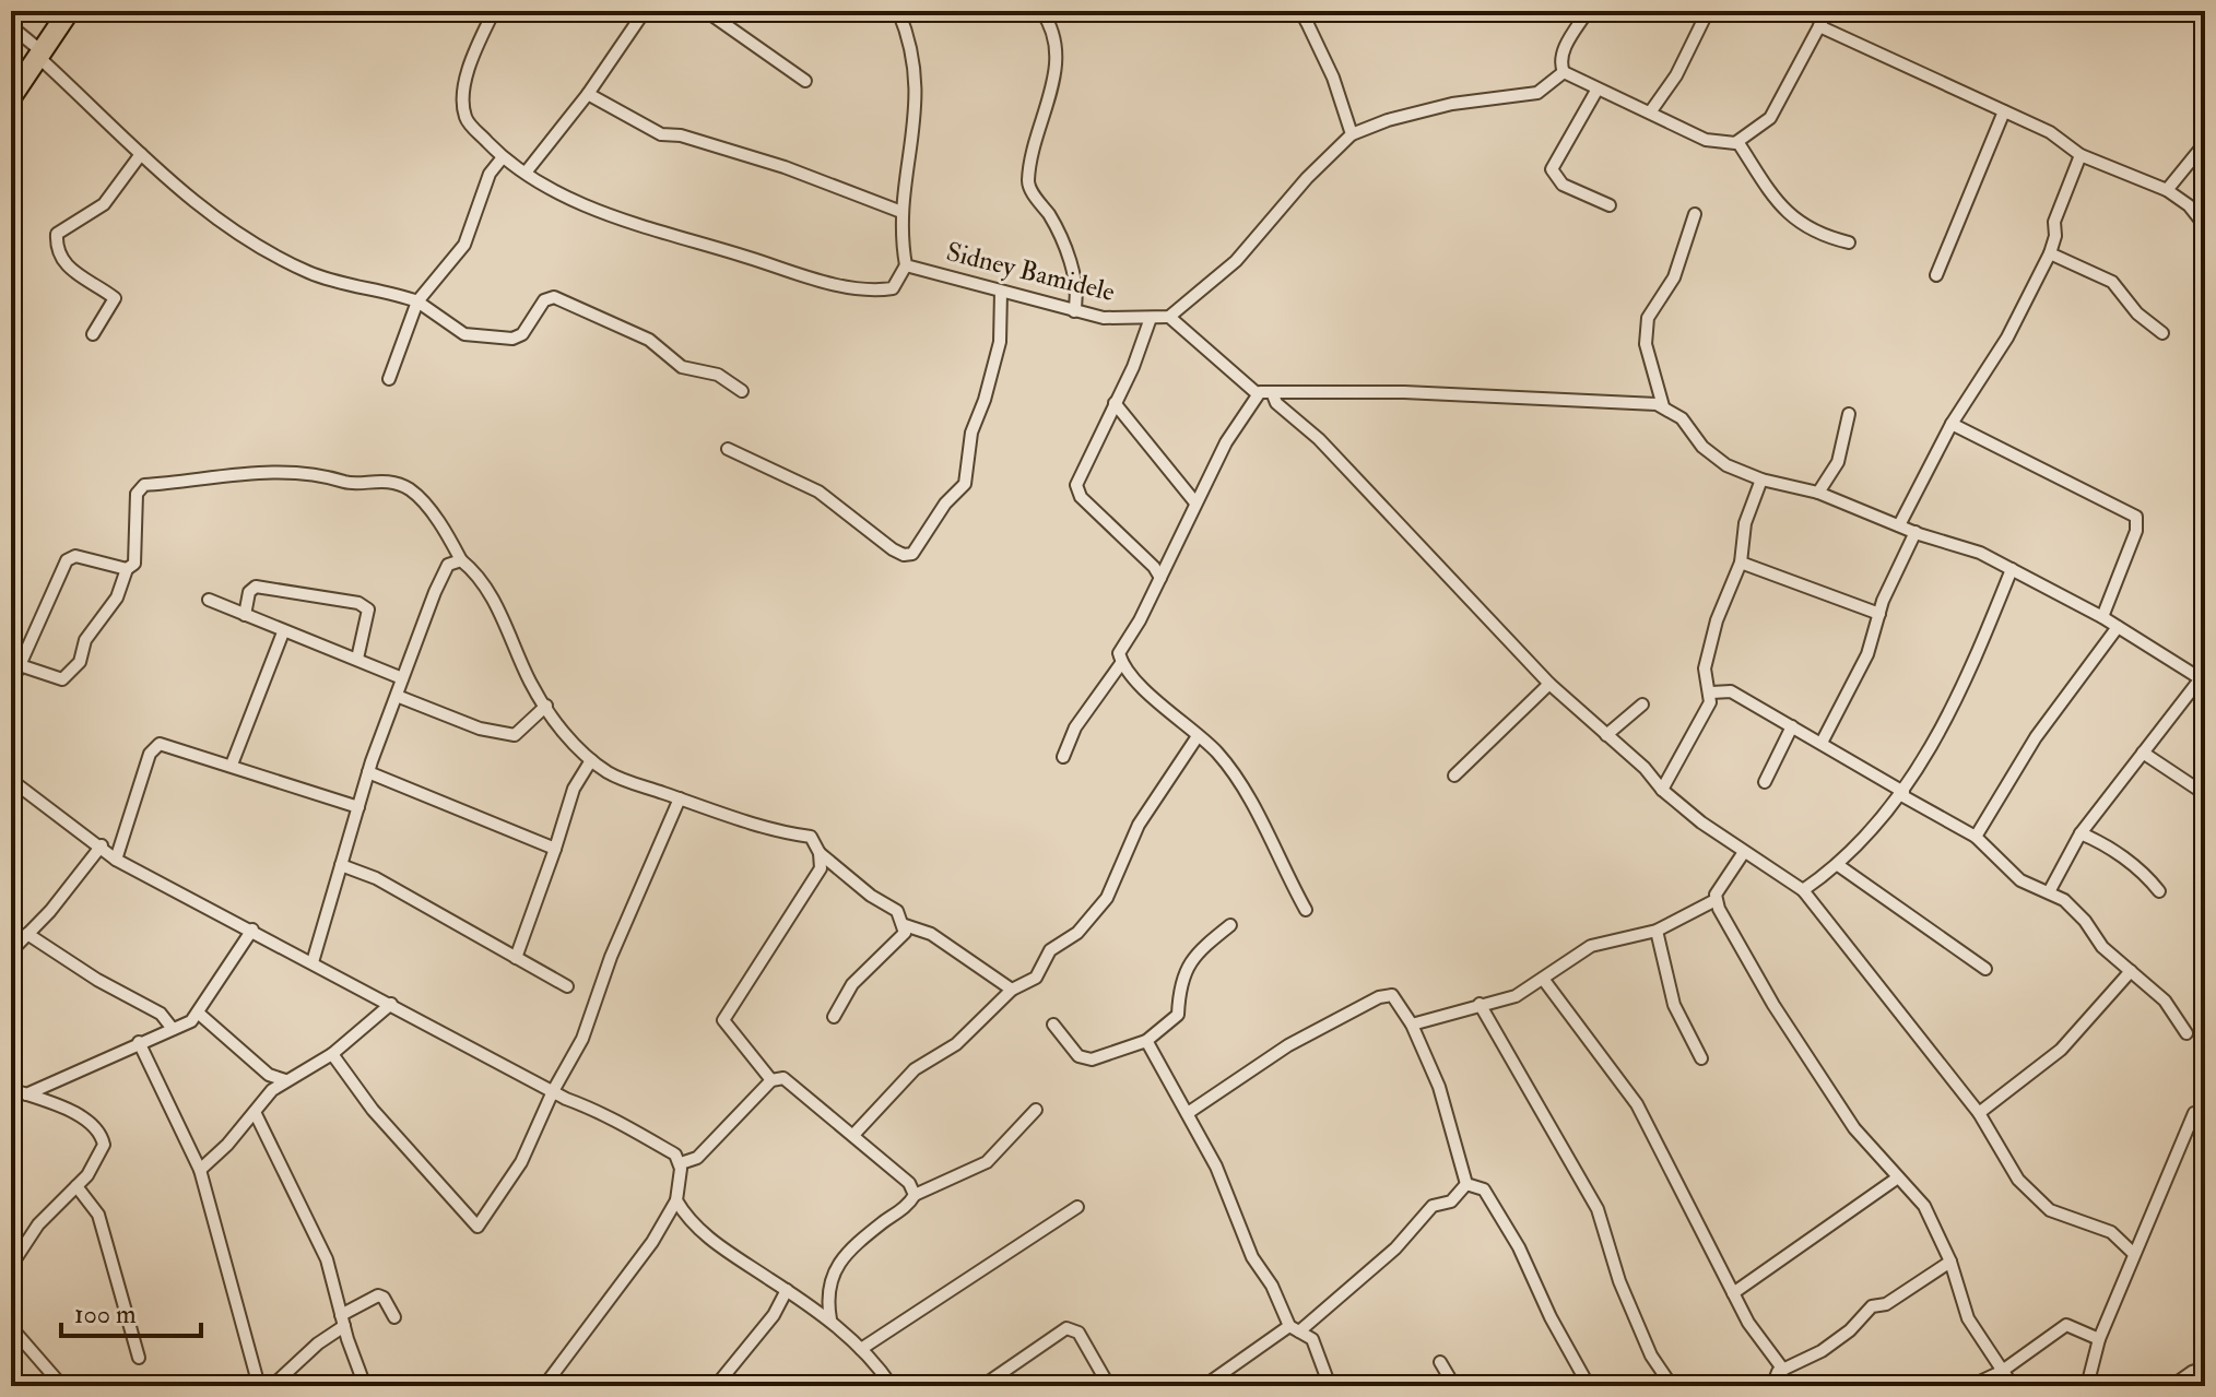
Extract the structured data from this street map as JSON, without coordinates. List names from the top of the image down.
{
  "streets": {
    "street": ["Sidney Bamidele"]
  },
  "scale_bar": "100 m"
}
